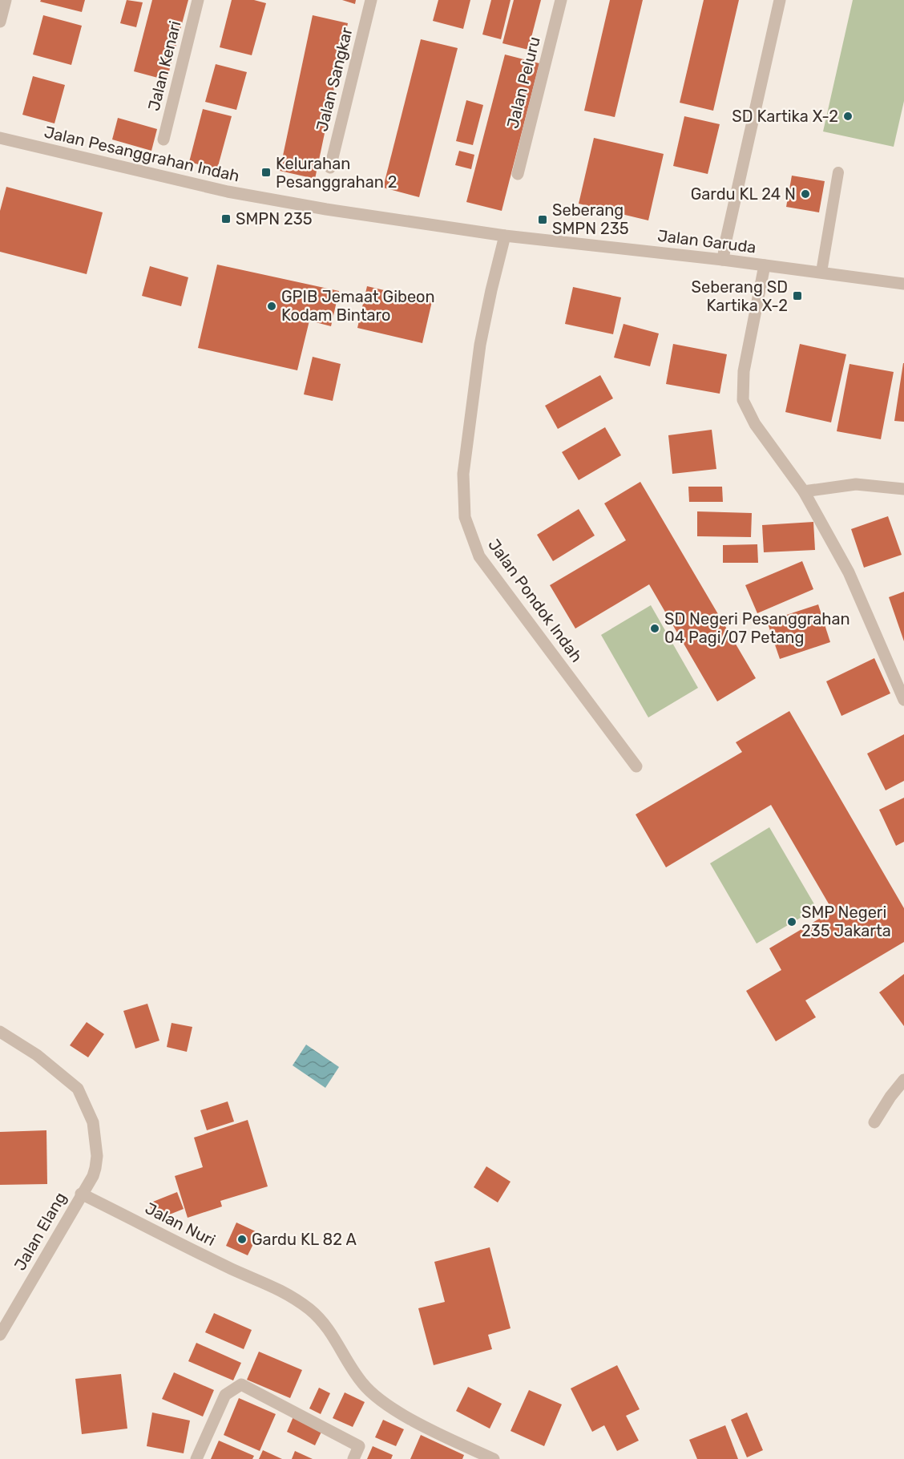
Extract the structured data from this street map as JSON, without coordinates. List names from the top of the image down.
{
  "streets": {
    "street": [
      "Jalan Kenari",
      "Jalan Sangkar",
      "Jalan Peluru",
      "Jalan Pesanggrahan Indah",
      "Jalan Garuda",
      "Jalan Pondok Indah",
      "Jalan Nuri",
      "Jalan Elang"
    ]
  },
  "crossings": [
    ["Jalan Pesanggrahan Indah", "Jalan Garuda"],
    ["Jalan Pesanggrahan Indah", "Jalan Pondok Indah"],
    ["Jalan Garuda", "Jalan Pondok Indah"],
    ["Jalan Nuri", "Jalan Elang"]
  ],
  "places": {
    "other": [
      "SD Kartika X-2",
      "Gardu KL 24 N",
      "GPIB Jemaat Gibeon Kodam Bintaro",
      "SD Negeri Pesanggrahan 04 Pagi/07 Petang",
      "SMP Negeri 235 Jakarta",
      "Gardu KL 82 A"
    ],
    "transit": [
      "Kelurahan Pesanggrahan 2",
      "SMPN 235",
      "Seberang SMPN 235",
      "Seberang SD Kartika X-2"
    ]
  }
}
